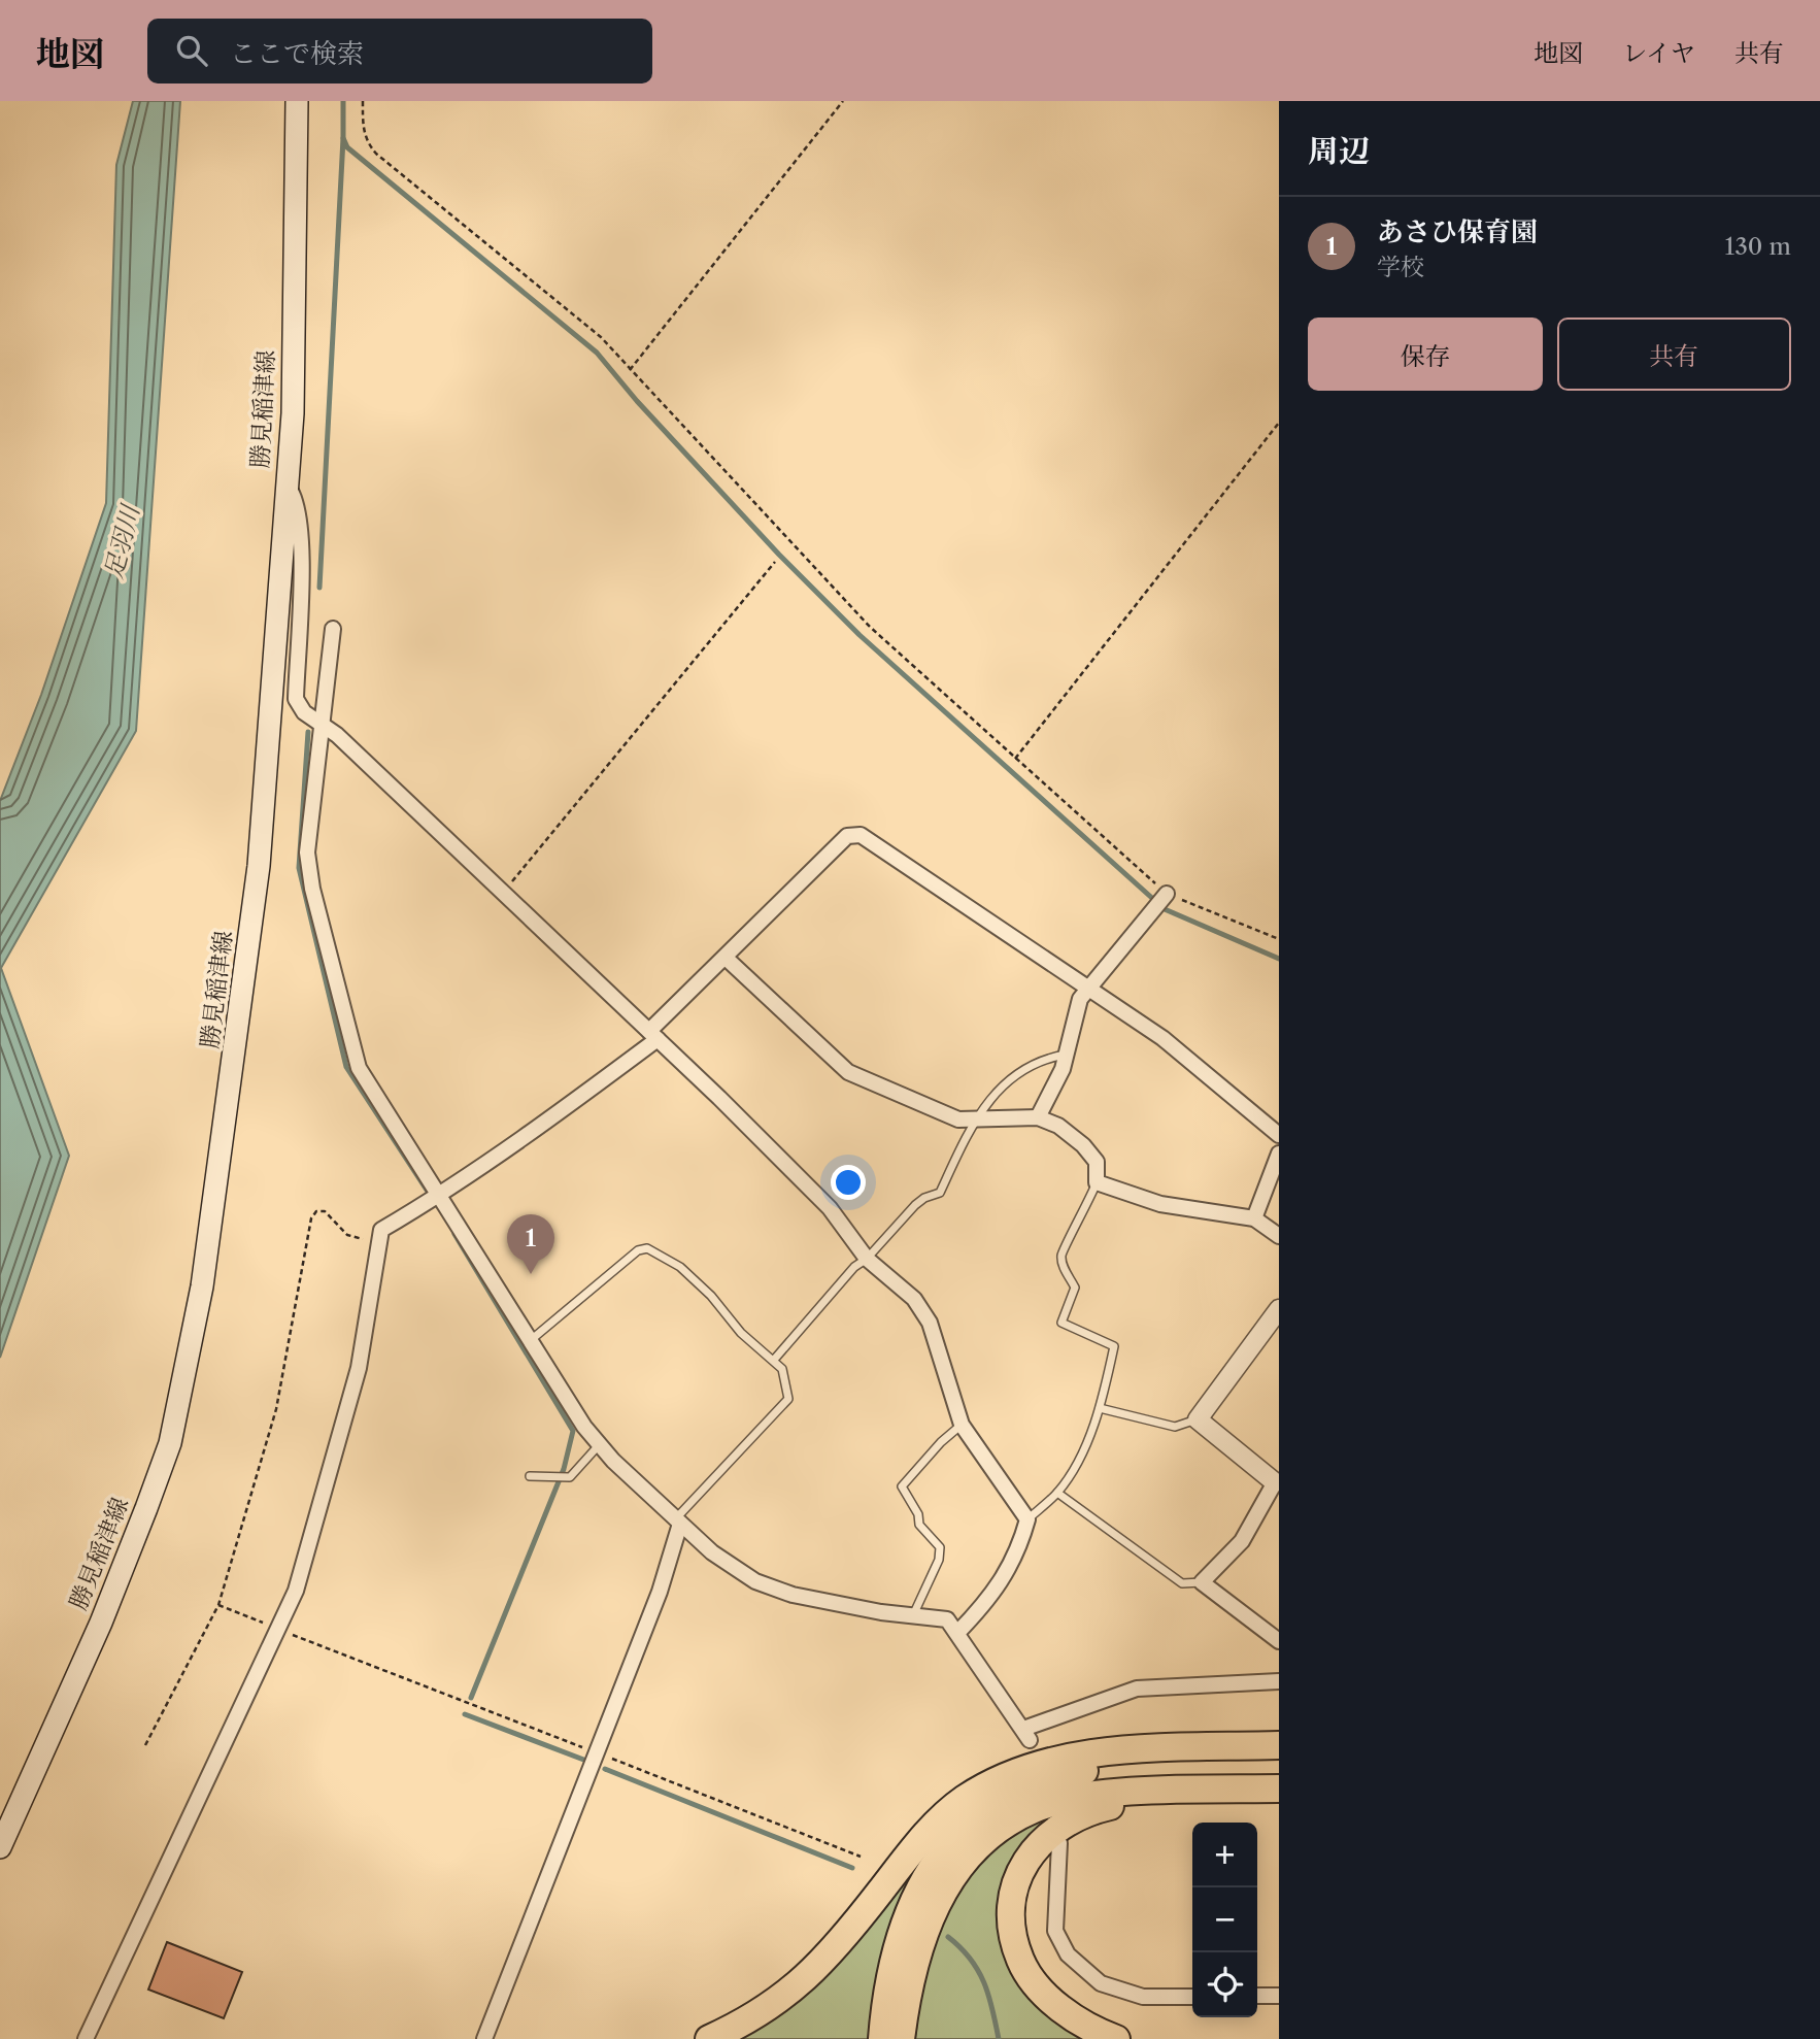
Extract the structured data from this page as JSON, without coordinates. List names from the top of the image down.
{
  "streets": {
    "main road": ["勝見稲津線"]
  },
  "water": ["足羽川"],
  "page": {
    "header": "地図",
    "search": "ここで検索",
    "nav": ["地図", "レイヤ", "共有"],
    "heading": "周辺",
    "list": [
      {
        "mark": "1",
        "name": "あさひ保育園",
        "note": "学校",
        "value": "130 m"
      }
    ],
    "buttons": ["保存", "共有"],
    "pins": "1",
    "map_buttons": ["+", "−"]
  }
}
